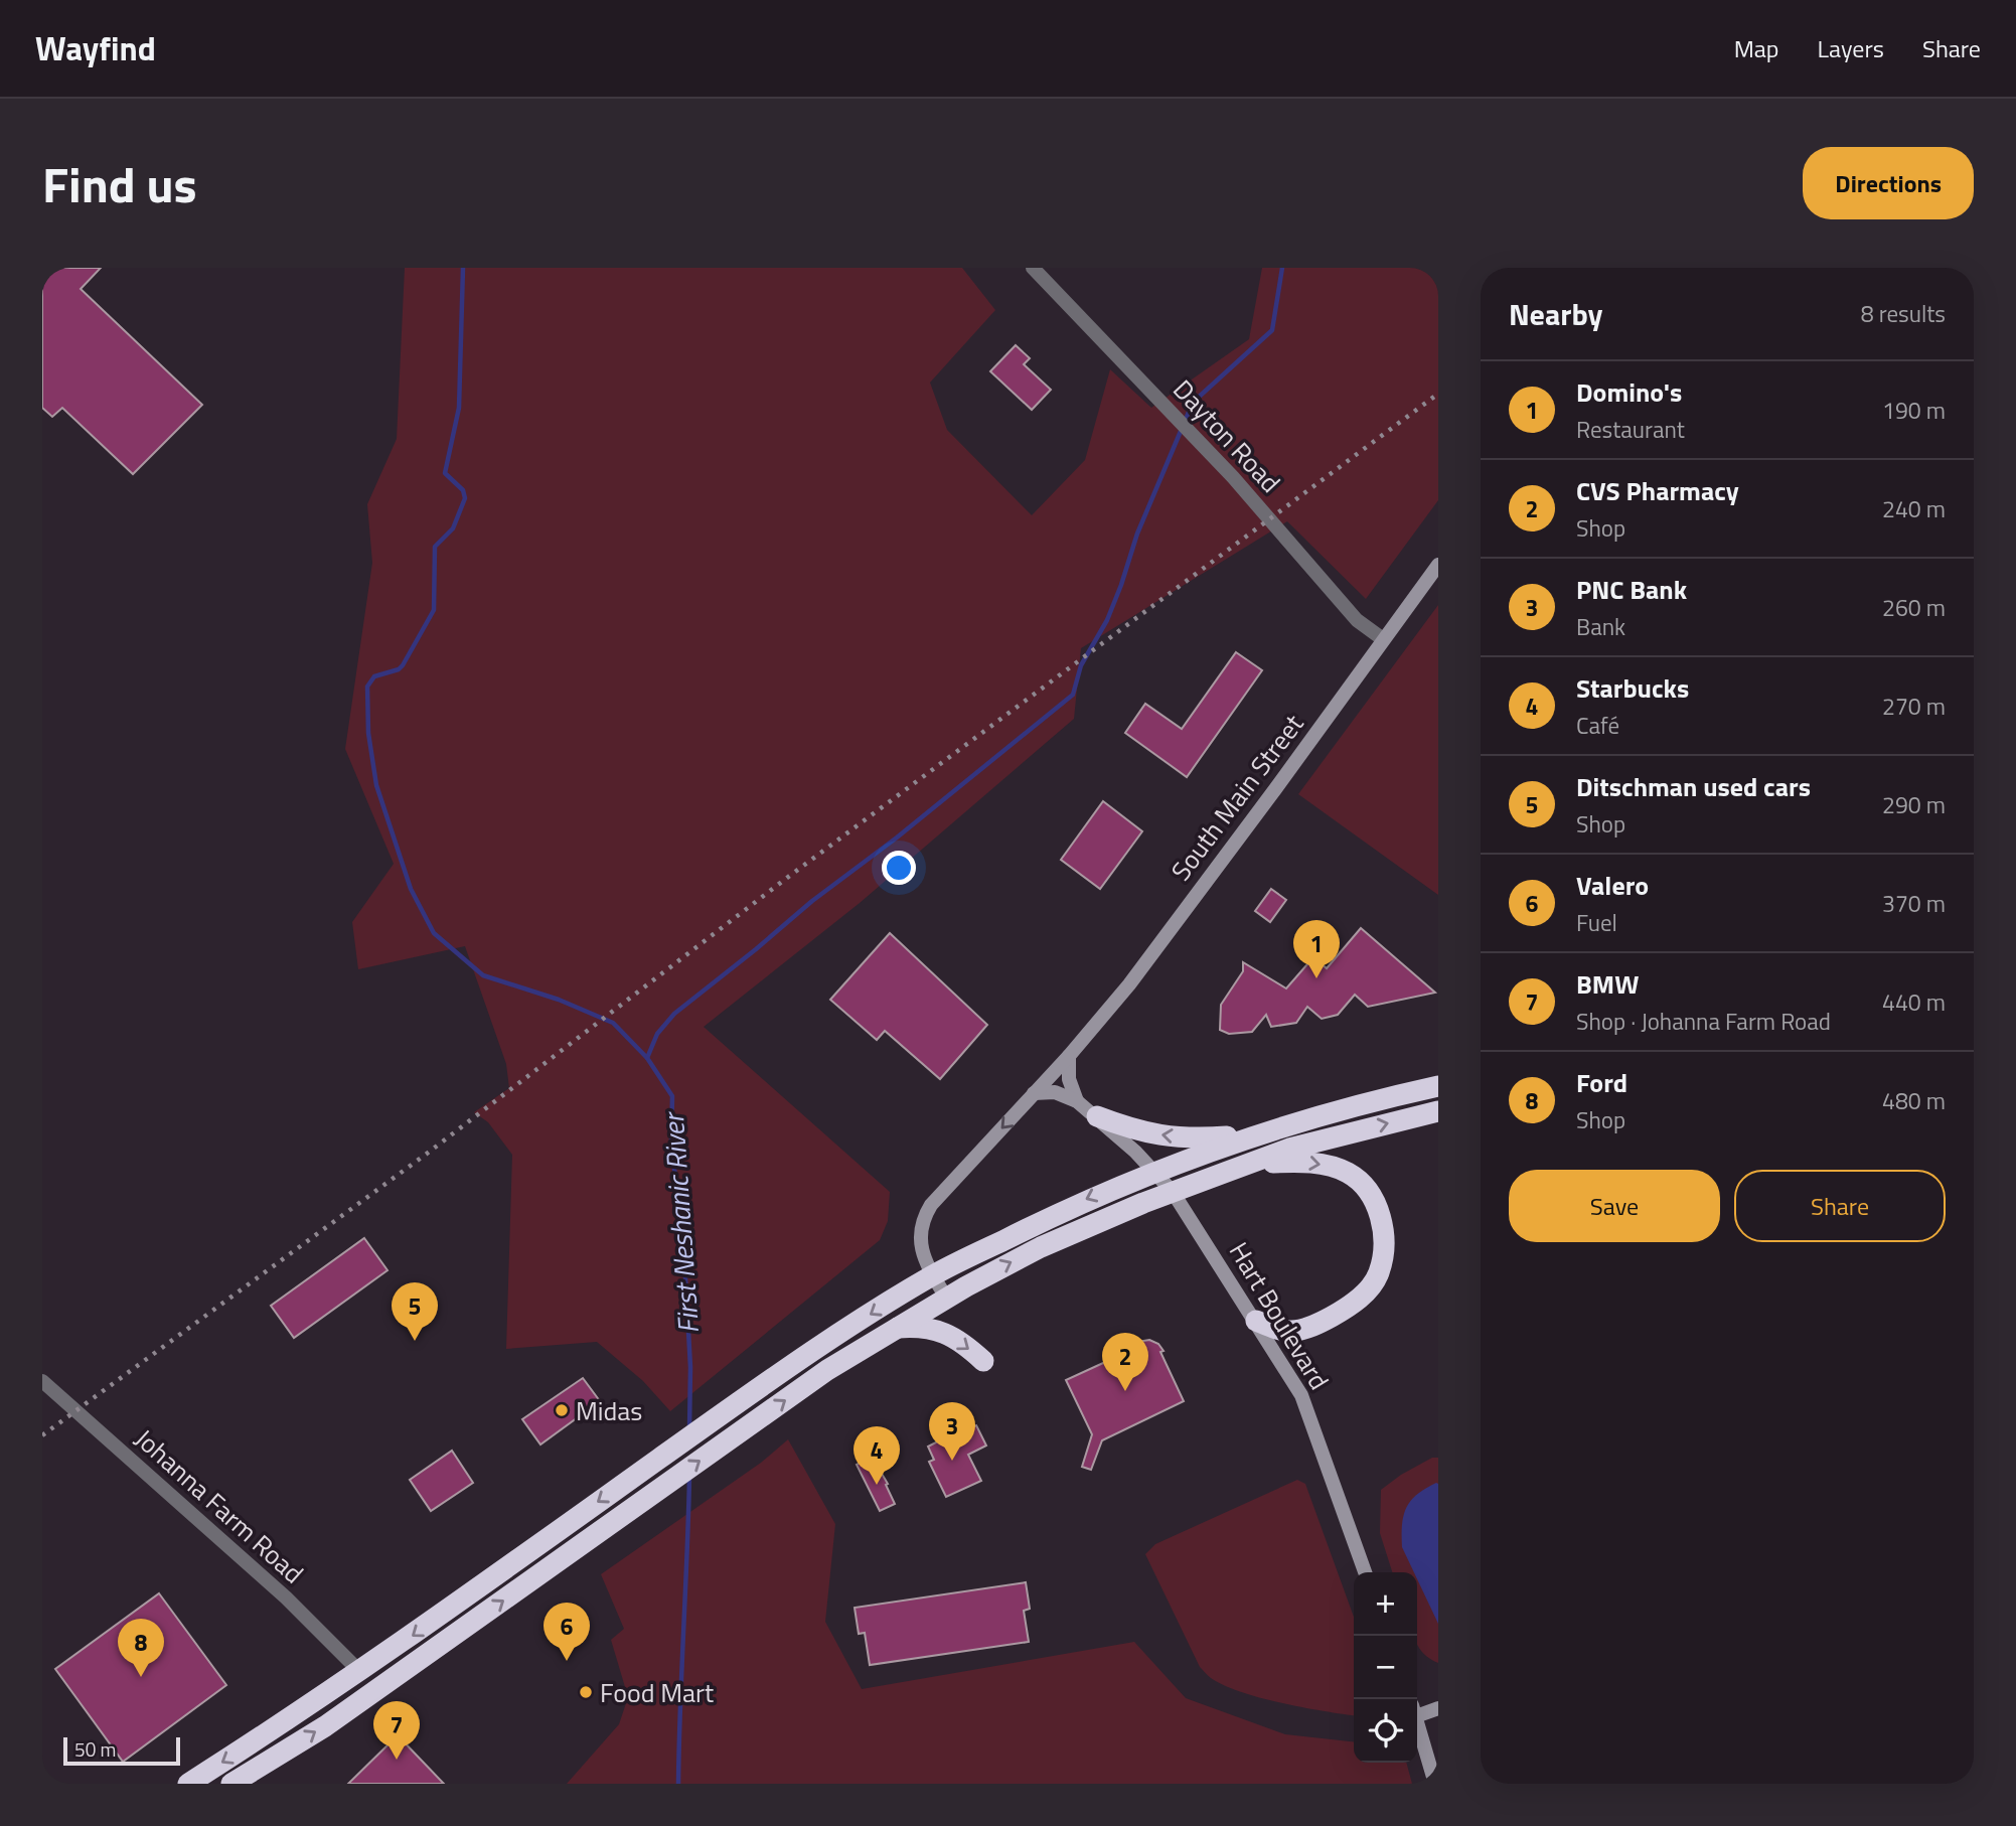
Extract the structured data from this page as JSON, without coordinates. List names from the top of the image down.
{
  "streets": {
    "street": [
      "Dayton Road",
      "South Main Street",
      "Hart Boulevard",
      "Johanna Farm Road"
    ]
  },
  "crossings": [
    ["Dayton Road", "South Main Street"]
  ],
  "water": ["First Neshanic River"],
  "places": ["Midas", "Food Mart"],
  "scale_bar": "50 m",
  "page": {
    "header": "Wayfind",
    "nav": ["Map", "Layers", "Share"],
    "title": "Find us",
    "buttons": [
      "Directions",
      ["Save", "Share"]
    ],
    "heading": ["Nearby", "8 results"],
    "list": [
      {
        "mark": "1",
        "name": "Domino's",
        "note": "Restaurant",
        "value": "190 m"
      },
      {
        "mark": "2",
        "name": "CVS Pharmacy",
        "note": "Shop",
        "value": "240 m"
      },
      {
        "mark": "3",
        "name": "PNC Bank",
        "note": "Bank",
        "value": "260 m"
      },
      {
        "mark": "4",
        "name": "Starbucks",
        "note": "Café",
        "value": "270 m"
      },
      {
        "mark": "5",
        "name": "Ditschman used cars",
        "note": "Shop",
        "value": "290 m"
      },
      {
        "mark": "6",
        "name": "Valero",
        "note": "Fuel",
        "value": "370 m"
      },
      {
        "mark": "7",
        "name": "BMW",
        "note": "Shop · Johanna Farm Road",
        "value": "440 m"
      },
      {
        "mark": "8",
        "name": "Ford",
        "note": "Shop",
        "value": "480 m"
      }
    ],
    "pins": [
      "1",
      "5",
      "2",
      "3",
      "4",
      "6",
      "8",
      "7"
    ],
    "map_buttons": ["+", "−"],
    "scale": "50 m"
  }
}
